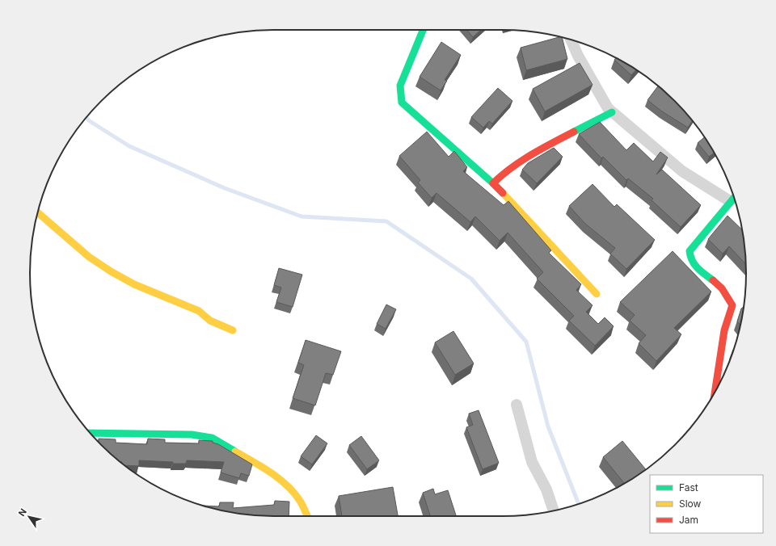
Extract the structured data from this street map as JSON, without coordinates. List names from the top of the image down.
{
  "legend": ["Fast", "Slow", "Jam"],
  "north": "top left"
}
